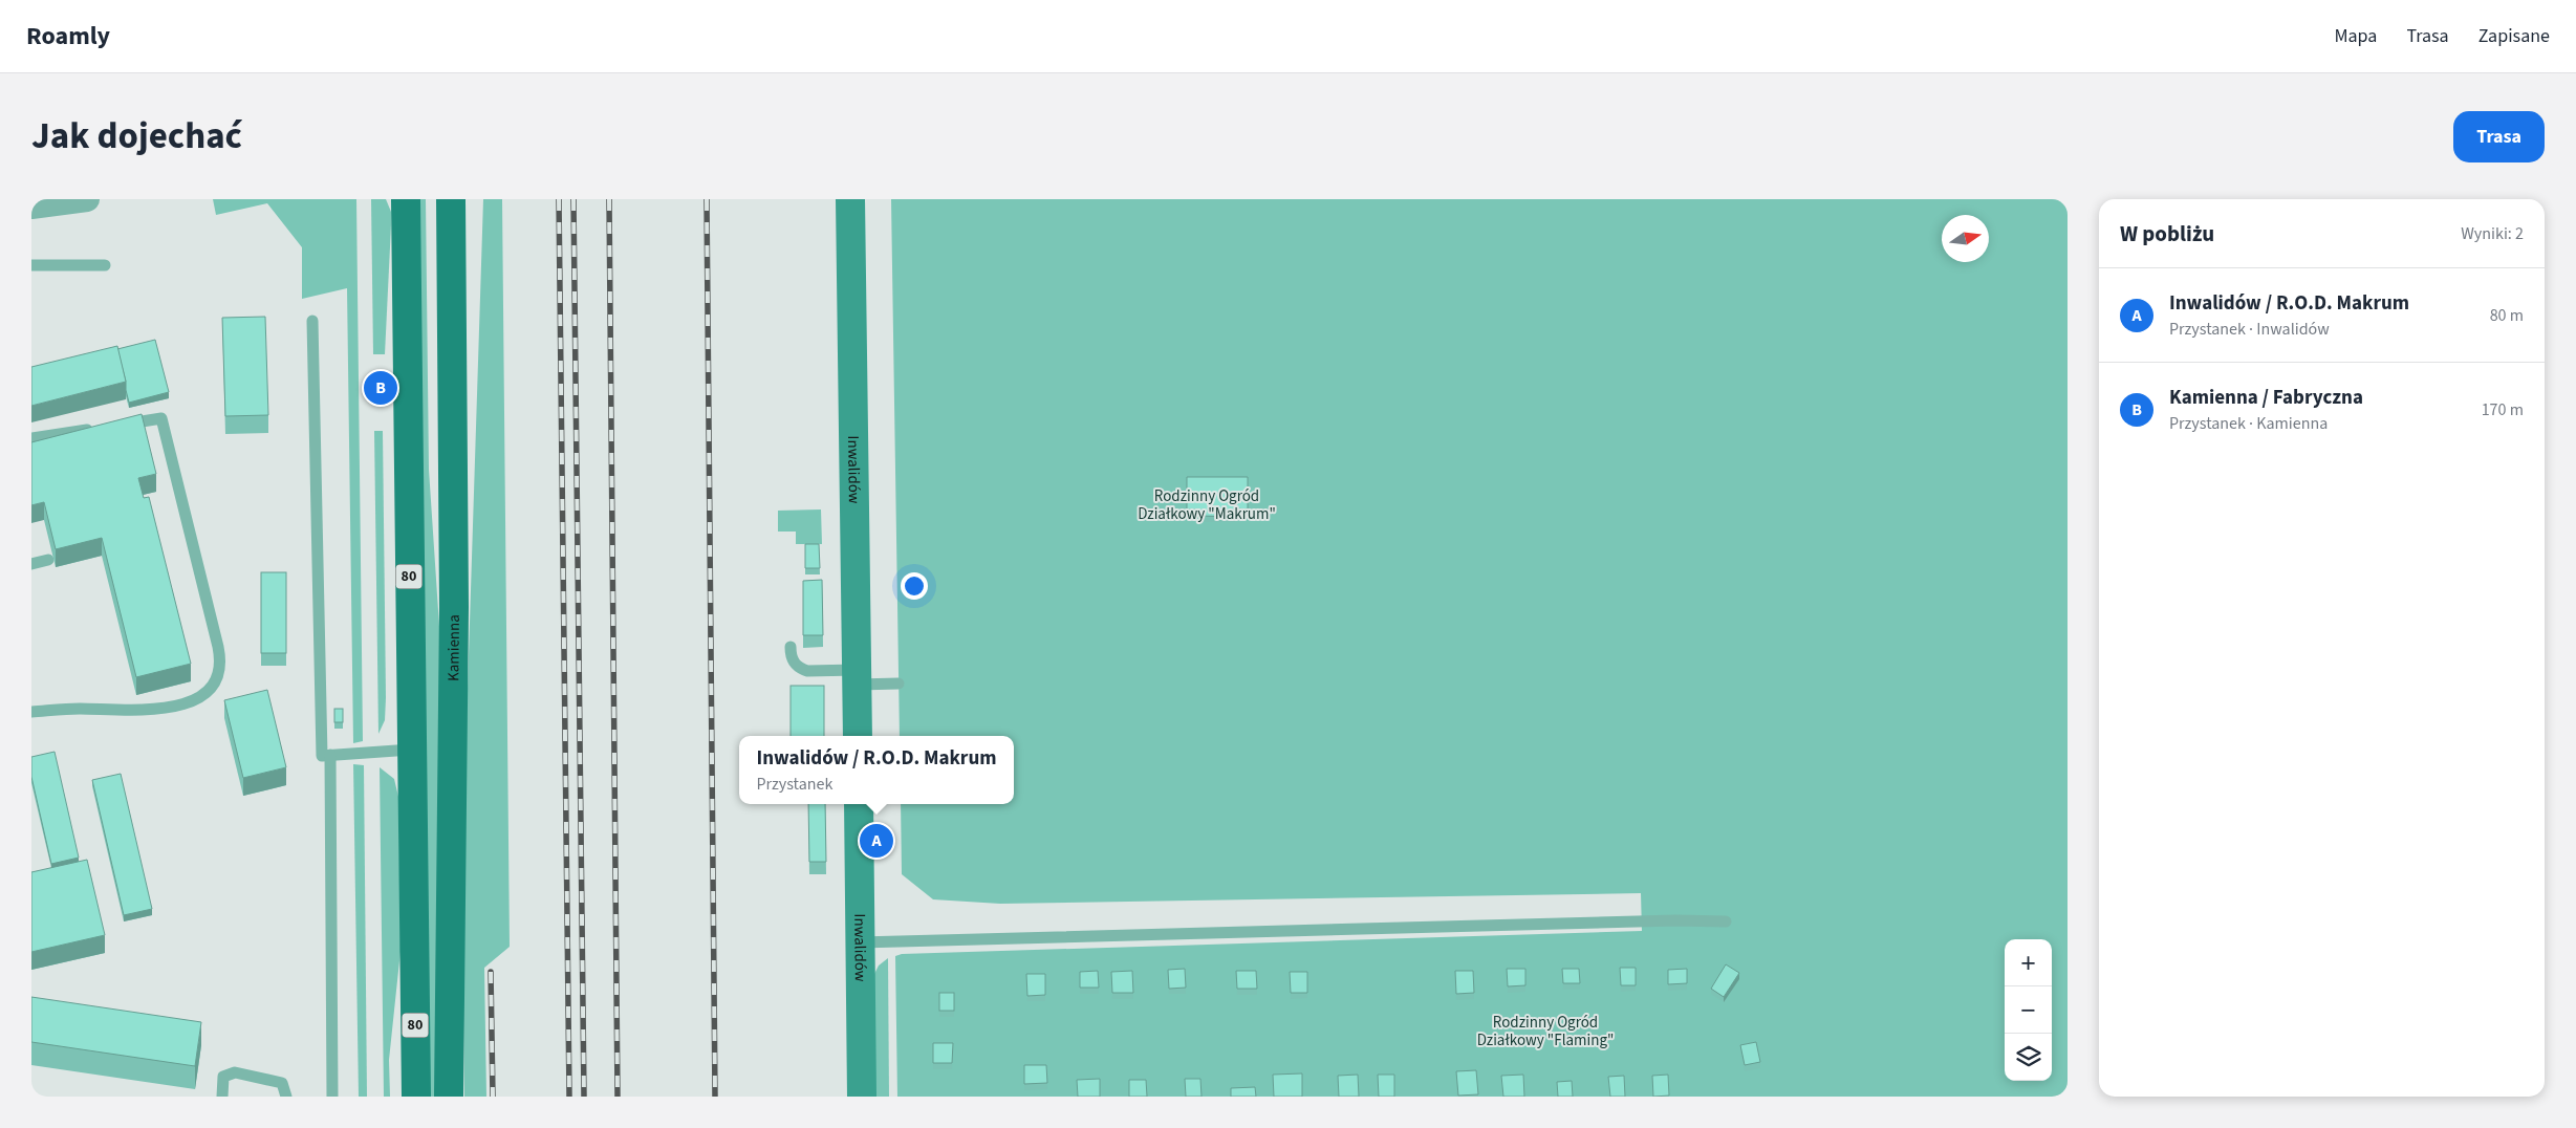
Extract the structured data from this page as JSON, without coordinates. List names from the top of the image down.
{
  "streets": {
    "main road": ["80", "Kamienna"],
    "street": ["Inwalidów"]
  },
  "parks": ["Rodzinny Ogród Działkowy \"Makrum\"", "Rodzinny Ogród Działkowy \"Flaming\""],
  "north": "right",
  "page": {
    "header": "Roamly",
    "nav": ["Mapa", "Trasa", "Zapisane"],
    "title": "Jak dojechać",
    "buttons": "Trasa",
    "heading": ["W pobliżu", "Wyniki: 2"],
    "list": [
      {
        "mark": "A",
        "name": "Inwalidów / R.O.D. Makrum",
        "note": "Przystanek · Inwalidów",
        "value": "80 m"
      },
      {
        "mark": "B",
        "name": "Kamienna / Fabryczna",
        "note": "Przystanek · Kamienna",
        "value": "170 m"
      }
    ],
    "pins": ["B", "A"],
    "popup": ["Inwalidów / R.O.D. Makrum", "Przystanek"],
    "map_buttons": ["+", "−"]
  }
}
